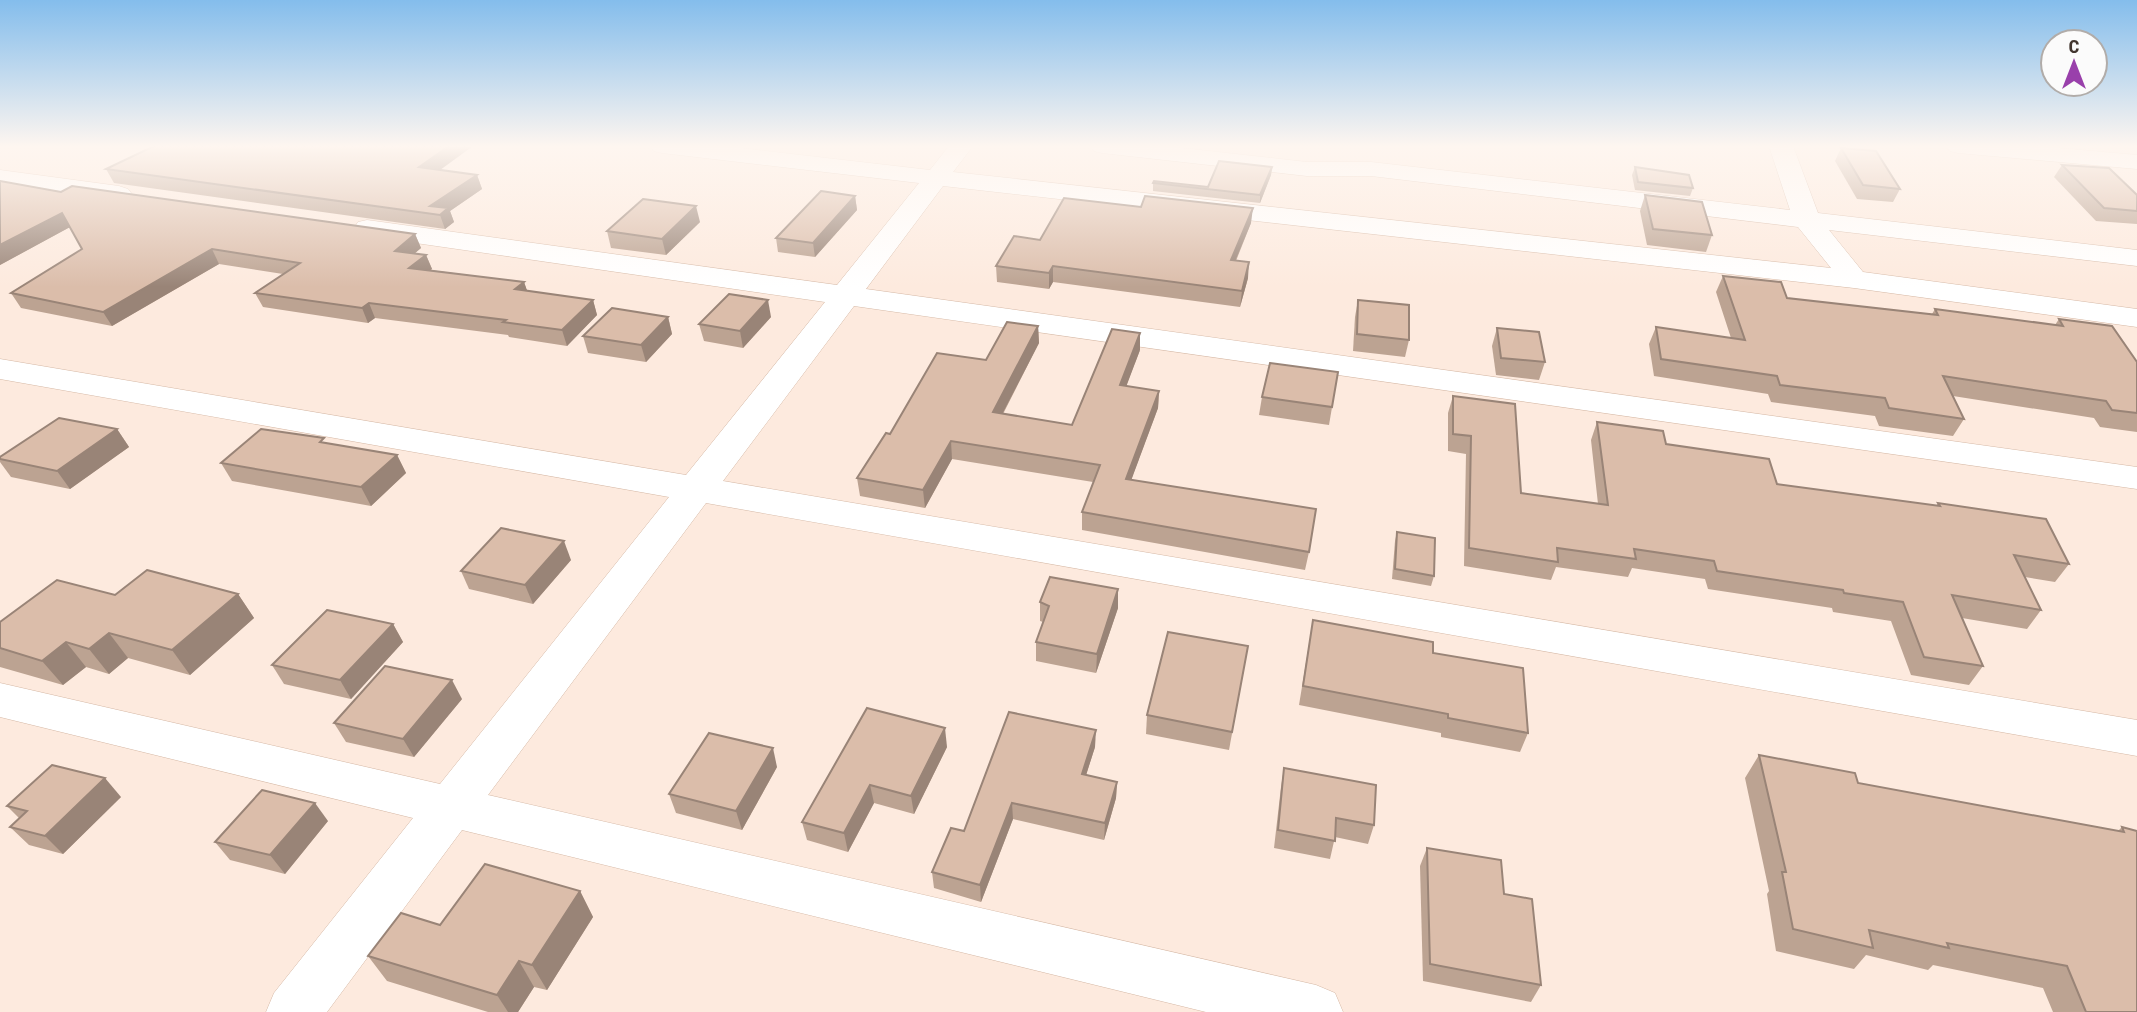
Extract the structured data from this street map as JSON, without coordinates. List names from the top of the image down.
{
  "north": "top"
}
